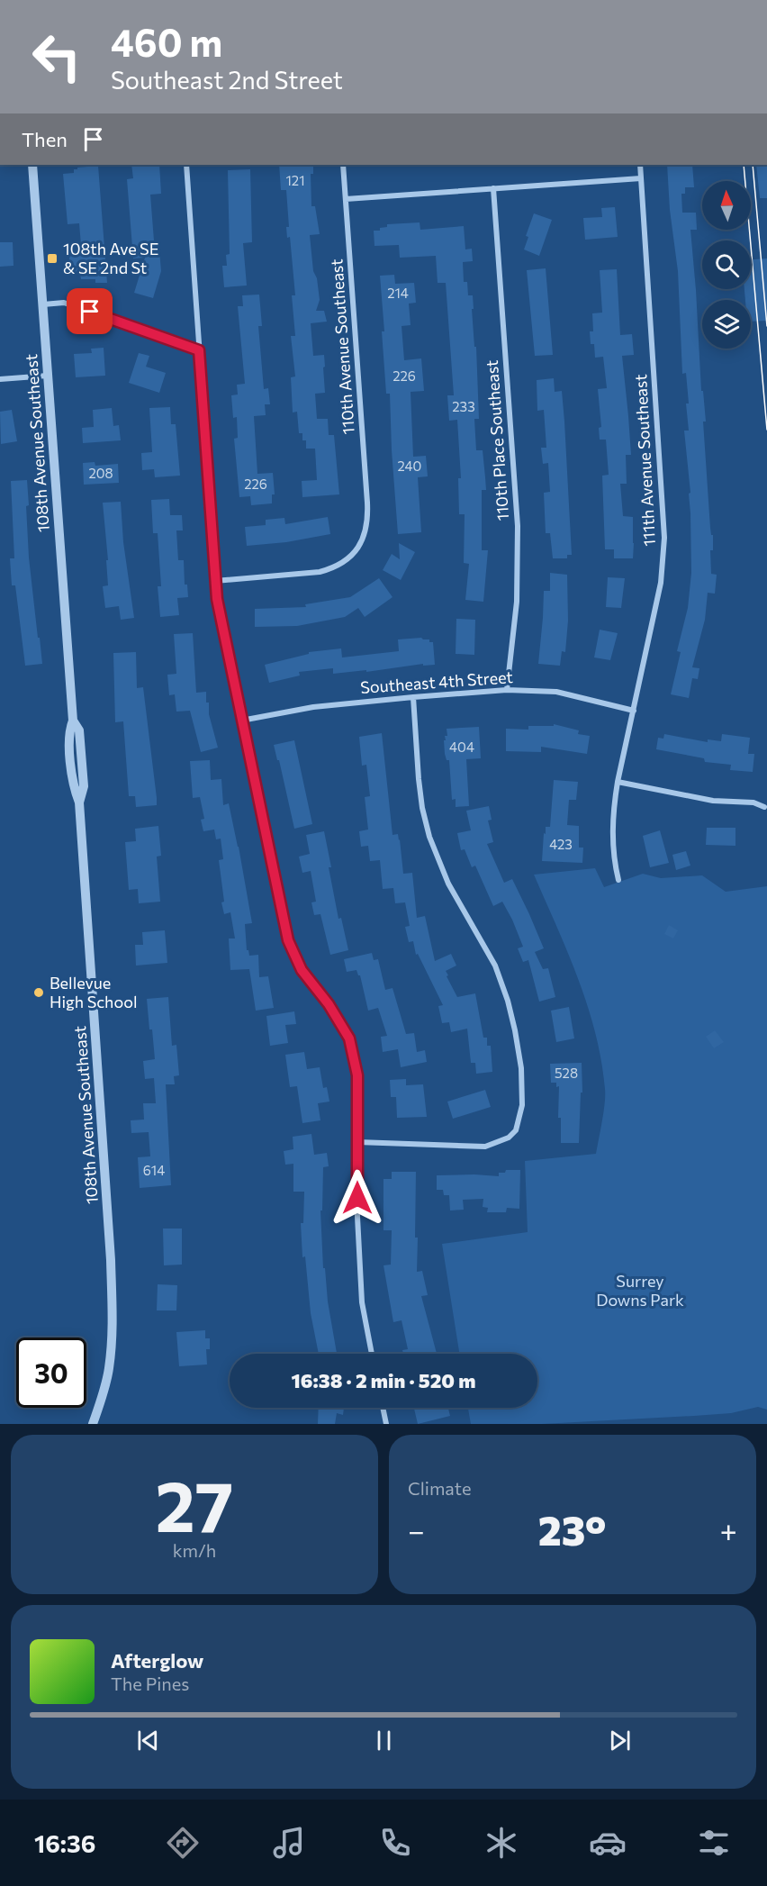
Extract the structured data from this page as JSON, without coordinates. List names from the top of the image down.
{
  "streets": {
    "street": [
      "110th Avenue Southeast",
      "110th Place Southeast",
      "108th Avenue Southeast",
      "111th Avenue Southeast",
      "Southeast 4th Street"
    ]
  },
  "crossings": [
    ["110th Place Southeast", "Southeast 4th Street"],
    ["111th Avenue Southeast", "Southeast 4th Street"]
  ],
  "parks": ["Surrey Downs Park"],
  "places": {
    "transit": ["108th Ave SE & SE 2nd St"],
    "other": ["Bellevue High School"]
  },
  "house_numbers": [
    "121",
    "214",
    "226",
    "233",
    "240",
    "208",
    "226",
    "404",
    "423",
    "528",
    "614"
  ],
  "north": "top",
  "page": {
    "turn": ["460 m", "Southeast 2nd Street"],
    "then": "Then",
    "limit": "30",
    "trip": "16:38 · 2 min · 520 m",
    "tile": [
      ["27", "km/h"],
      "Climate"
    ],
    "heat": ["−", "23°", "+"],
    "song": ["Afterglow", "The Pines"],
    "tabs": "16:36"
  }
}
